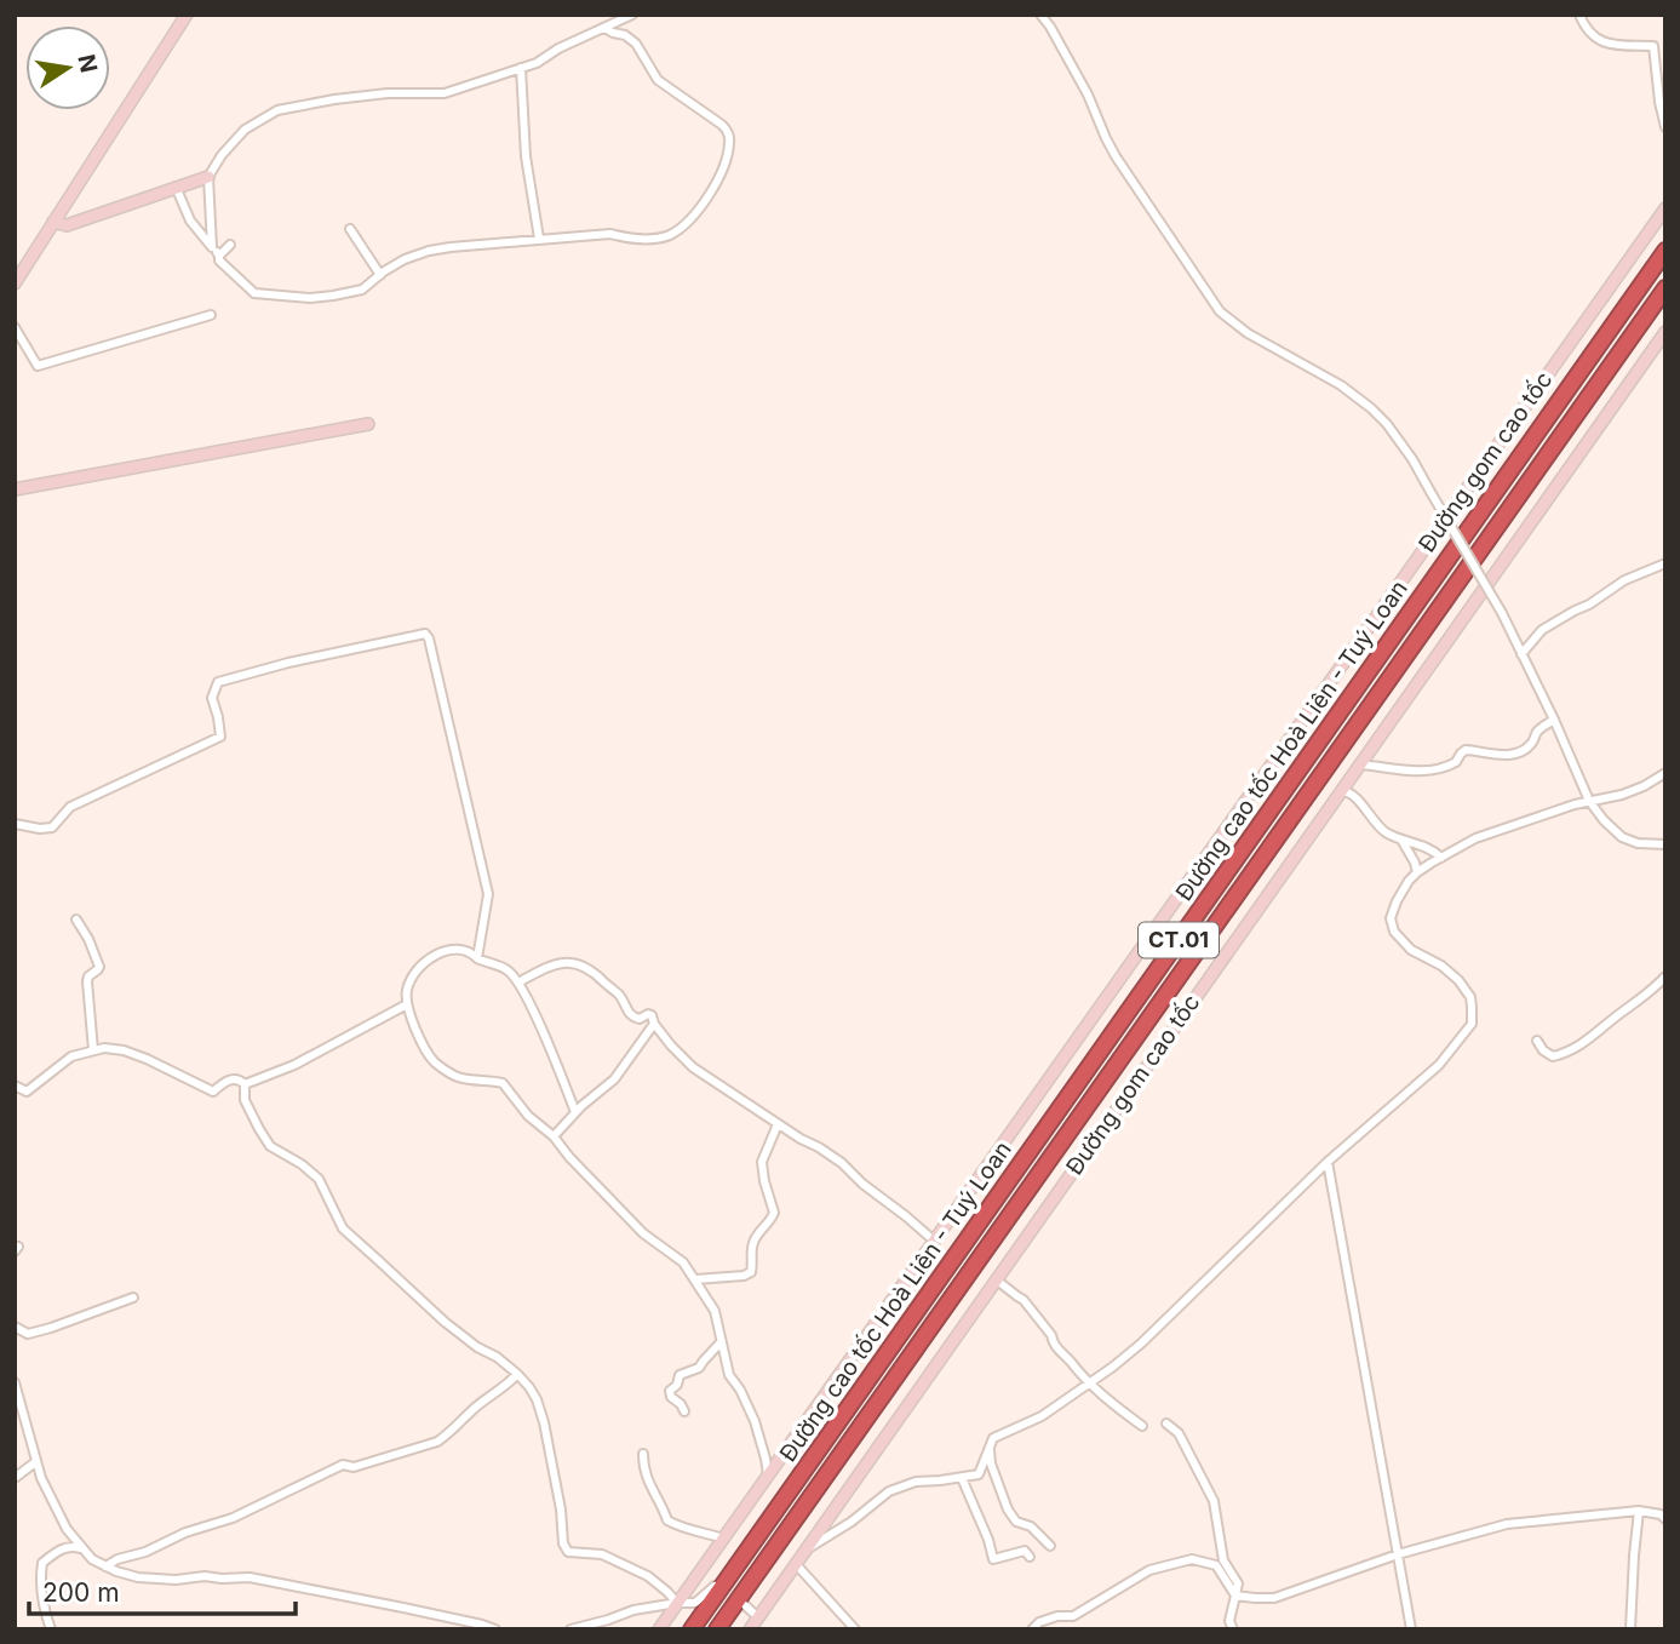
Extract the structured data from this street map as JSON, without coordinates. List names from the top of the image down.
{
  "streets": {
    "highway": ["Đường cao tốc Hoà Liên - Tuý Loan", "CT.01"],
    "main road": ["Đường gom cao tốc"]
  },
  "scale_bar": "200 m",
  "north": "right"
}
